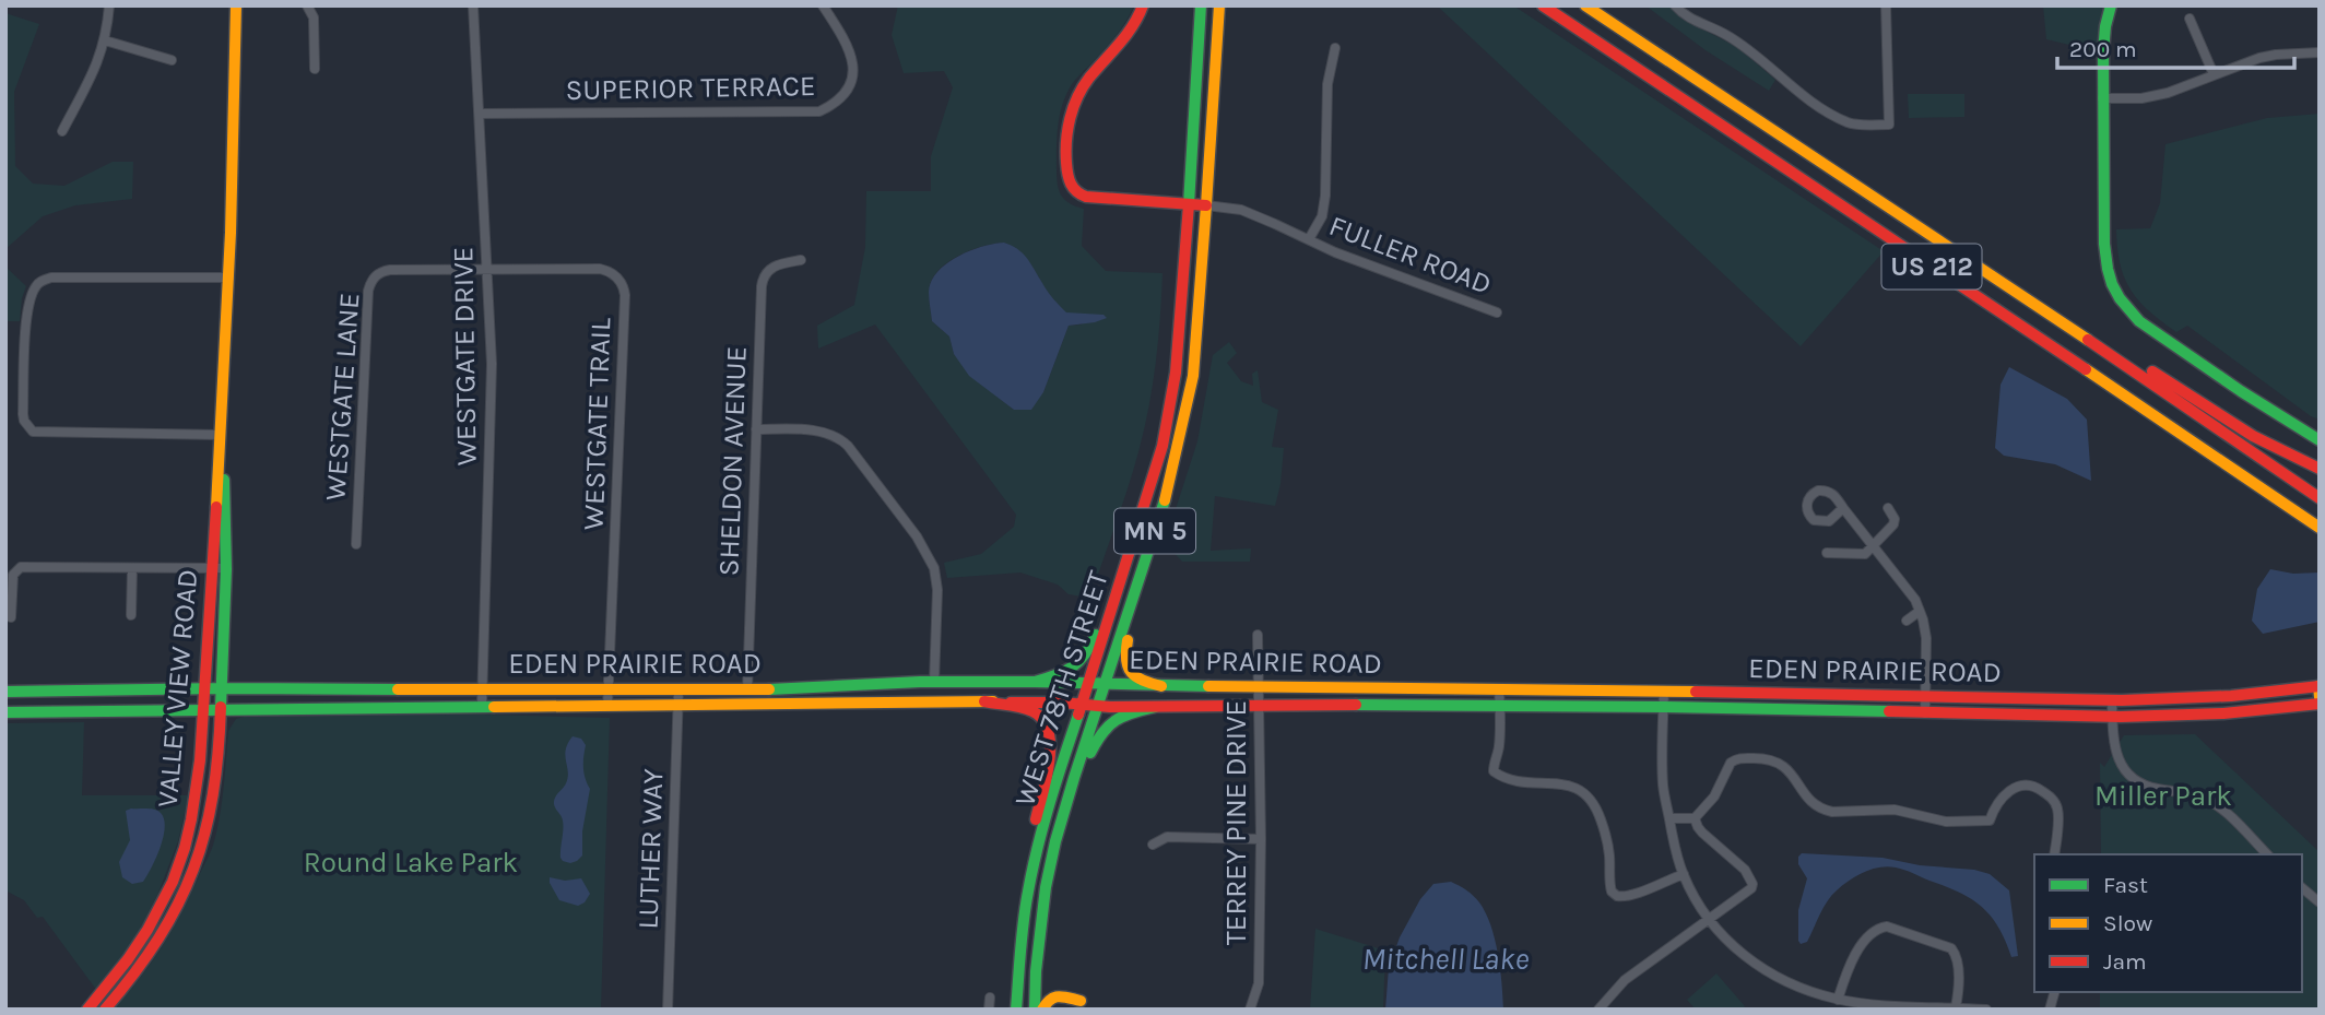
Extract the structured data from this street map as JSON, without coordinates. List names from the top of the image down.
{
  "streets": {
    "main road": [
      "US 212",
      "MN 5",
      "EDEN PRAIRIE ROAD",
      "VALLEY VIEW ROAD",
      "WEST 78TH STREET"
    ],
    "street": [
      "SUPERIOR TERRACE",
      "FULLER ROAD",
      "WESTGATE DRIVE",
      "WESTGATE LANE",
      "WESTGATE TRAIL",
      "SHELDON AVENUE",
      "TERREY PINE DRIVE",
      "LUTHER WAY"
    ]
  },
  "crossings": [
    ["SUPERIOR TERRACE", "WESTGATE DRIVE"],
    ["FULLER ROAD", "MN 5"],
    ["FULLER ROAD", "WEST 78TH STREET"],
    ["WESTGATE DRIVE", "WESTGATE LANE"],
    ["WESTGATE DRIVE", "WESTGATE TRAIL"],
    ["WESTGATE DRIVE", "EDEN PRAIRIE ROAD"],
    ["WESTGATE LANE", "WESTGATE TRAIL"],
    ["WESTGATE TRAIL", "EDEN PRAIRIE ROAD"],
    ["SHELDON AVENUE", "EDEN PRAIRIE ROAD"],
    ["MN 5", "WEST 78TH STREET"],
    ["EDEN PRAIRIE ROAD", "VALLEY VIEW ROAD"],
    ["EDEN PRAIRIE ROAD", "WEST 78TH STREET"],
    ["EDEN PRAIRIE ROAD", "TERREY PINE DRIVE"],
    ["EDEN PRAIRIE ROAD", "LUTHER WAY"]
  ],
  "water": ["Mitchell Lake"],
  "parks": ["Miller Park", "Round Lake Park"],
  "legend": ["Fast", "Slow", "Jam"],
  "scale_bar": "200 m"
}
